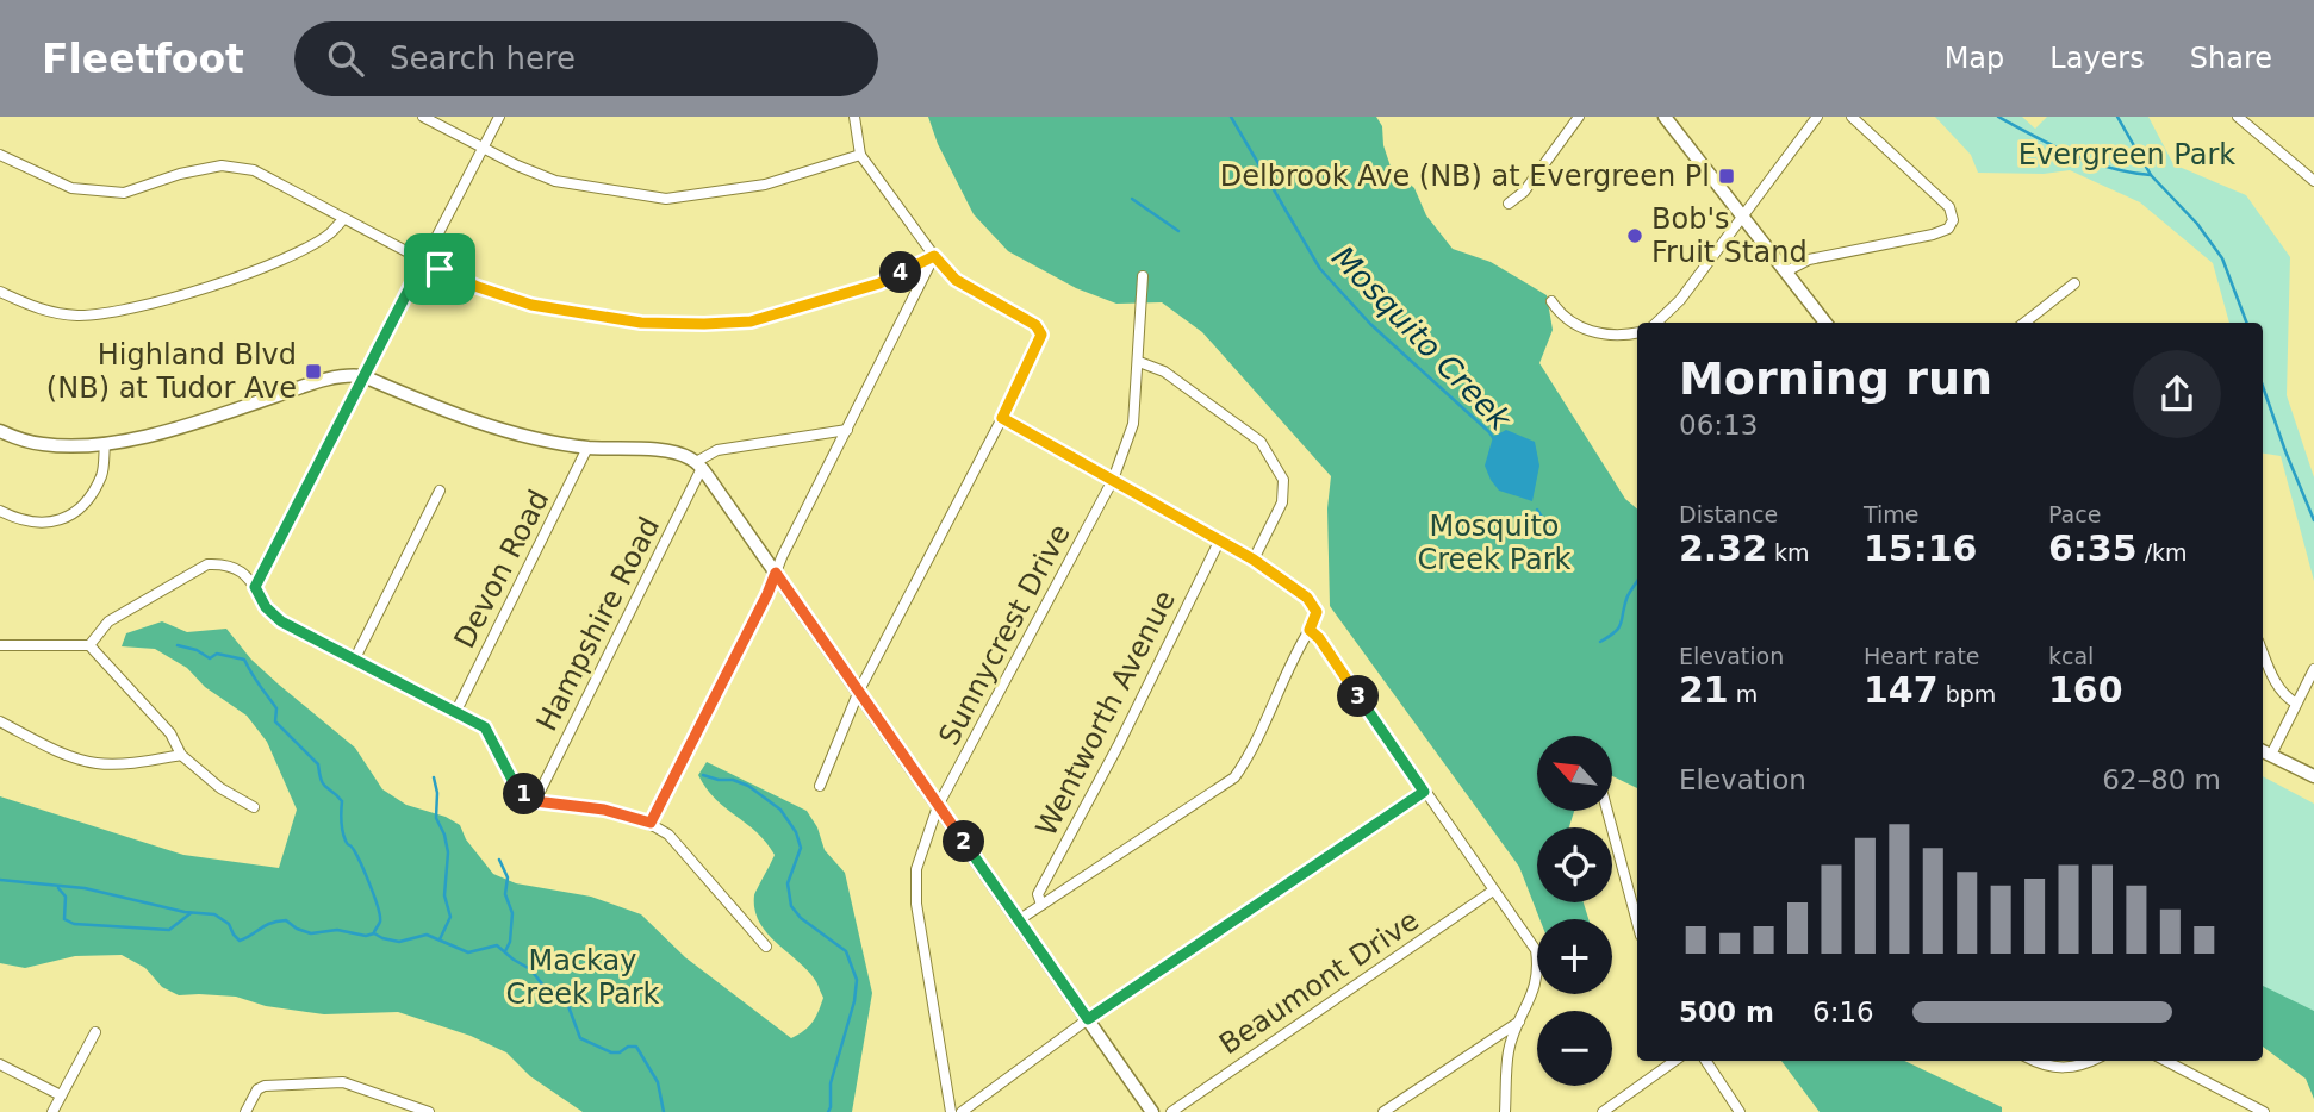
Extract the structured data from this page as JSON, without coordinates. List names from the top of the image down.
{
  "streets": {
    "street": [
      "Devon Road",
      "Hampshire Road",
      "Sunnycrest Drive",
      "Wentworth Avenue",
      "Beaumont Drive"
    ]
  },
  "water": ["Mosquito Creek"],
  "parks": ["Evergreen Park", "Mosquito Creek Park", "Mackay Creek Park"],
  "places": {
    "transit": ["Delbrook Ave (NB) at Evergreen Pl", "Highland Blvd (NB) at Tudor Ave"],
    "other": ["Bob's Fruit Stand"]
  },
  "north": "top left",
  "page": {
    "header": "Fleetfoot",
    "search": "Search here",
    "nav": ["Map", "Layers", "Share"],
    "pins": [
      "4",
      "3",
      "1",
      "2"
    ],
    "heading": ["Morning run", "06:13"],
    "stats": [
      ["Distance", "2.32 km"],
      ["Time", "15:16"],
      ["Pace", "6:35 /km"],
      ["Elevation", "21 m"],
      ["Heart rate", "147 bpm"],
      ["kcal", "160"]
    ],
    "map_buttons": ["+", "−"],
    "chart": ["Elevation", "62–80 m"],
    "list": [
      {
        "name": "500 m",
        "note": "6:16"
      }
    ]
  }
}
